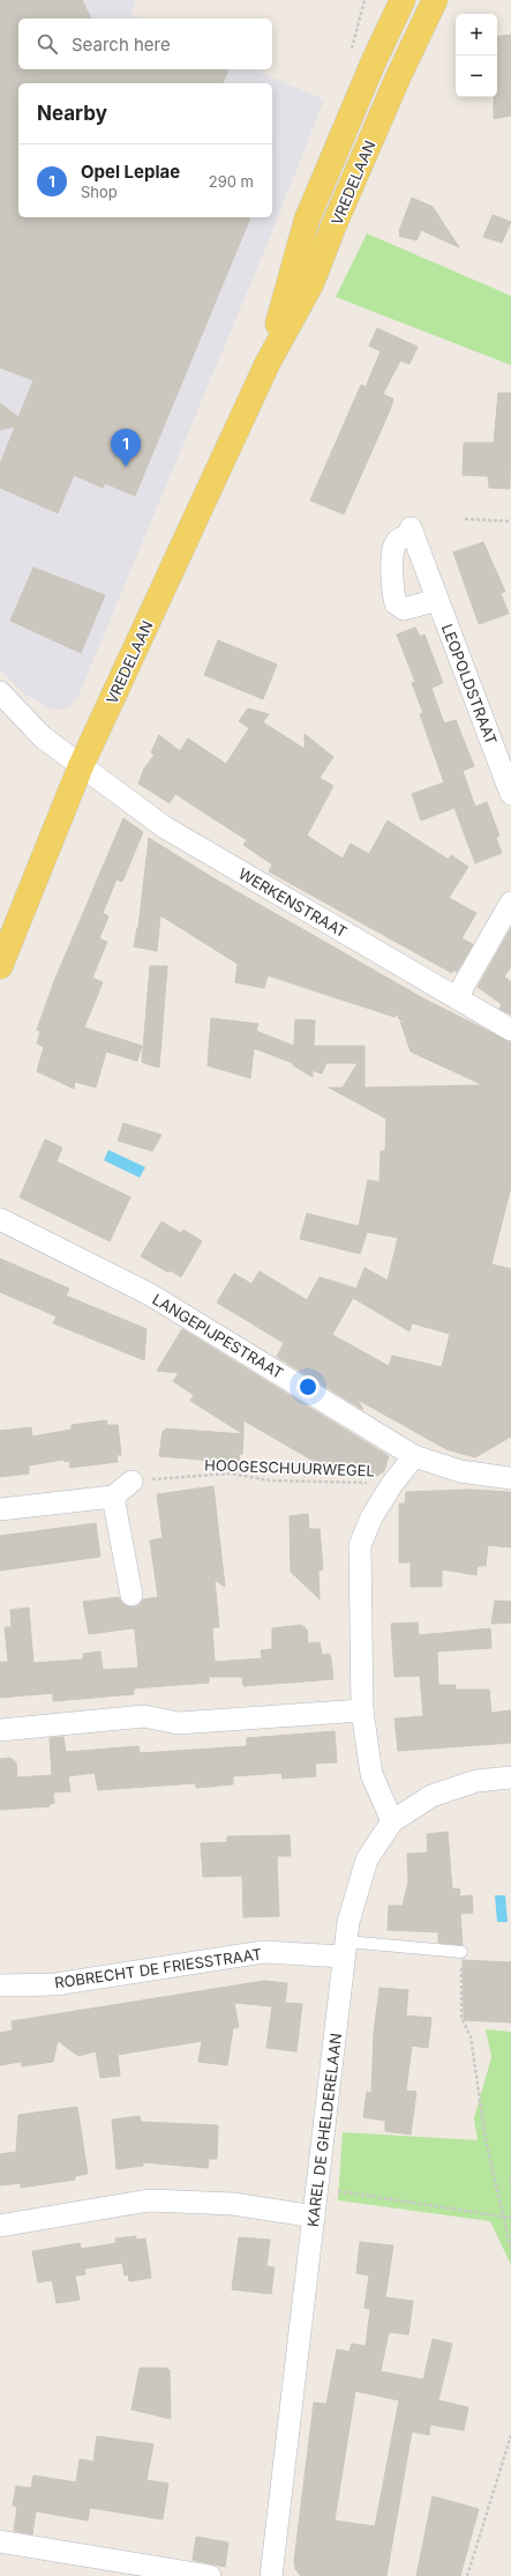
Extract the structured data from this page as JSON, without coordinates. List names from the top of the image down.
{
  "streets": {
    "main road": ["VREDELAAN"],
    "street": [
      "LEOPOLDSTRAAT",
      "WERKENSTRAAT",
      "LANGEPIJPESTRAAT",
      "ROBRECHT DE FRIESSTRAAT",
      "KAREL DE GHELDERELAAN"
    ],
    "path": ["HOOGESCHUURWEGEL"]
  },
  "crossings": [
    ["VREDELAAN", "WERKENSTRAAT"],
    ["ROBRECHT DE FRIESSTRAAT", "KAREL DE GHELDERELAAN"]
  ],
  "page": {
    "map_buttons": ["+", "−"],
    "search": "Search here",
    "heading": "Nearby",
    "list": [
      {
        "mark": "1",
        "name": "Opel Leplae",
        "note": "Shop",
        "value": "290 m"
      }
    ],
    "pins": "1"
  }
}
